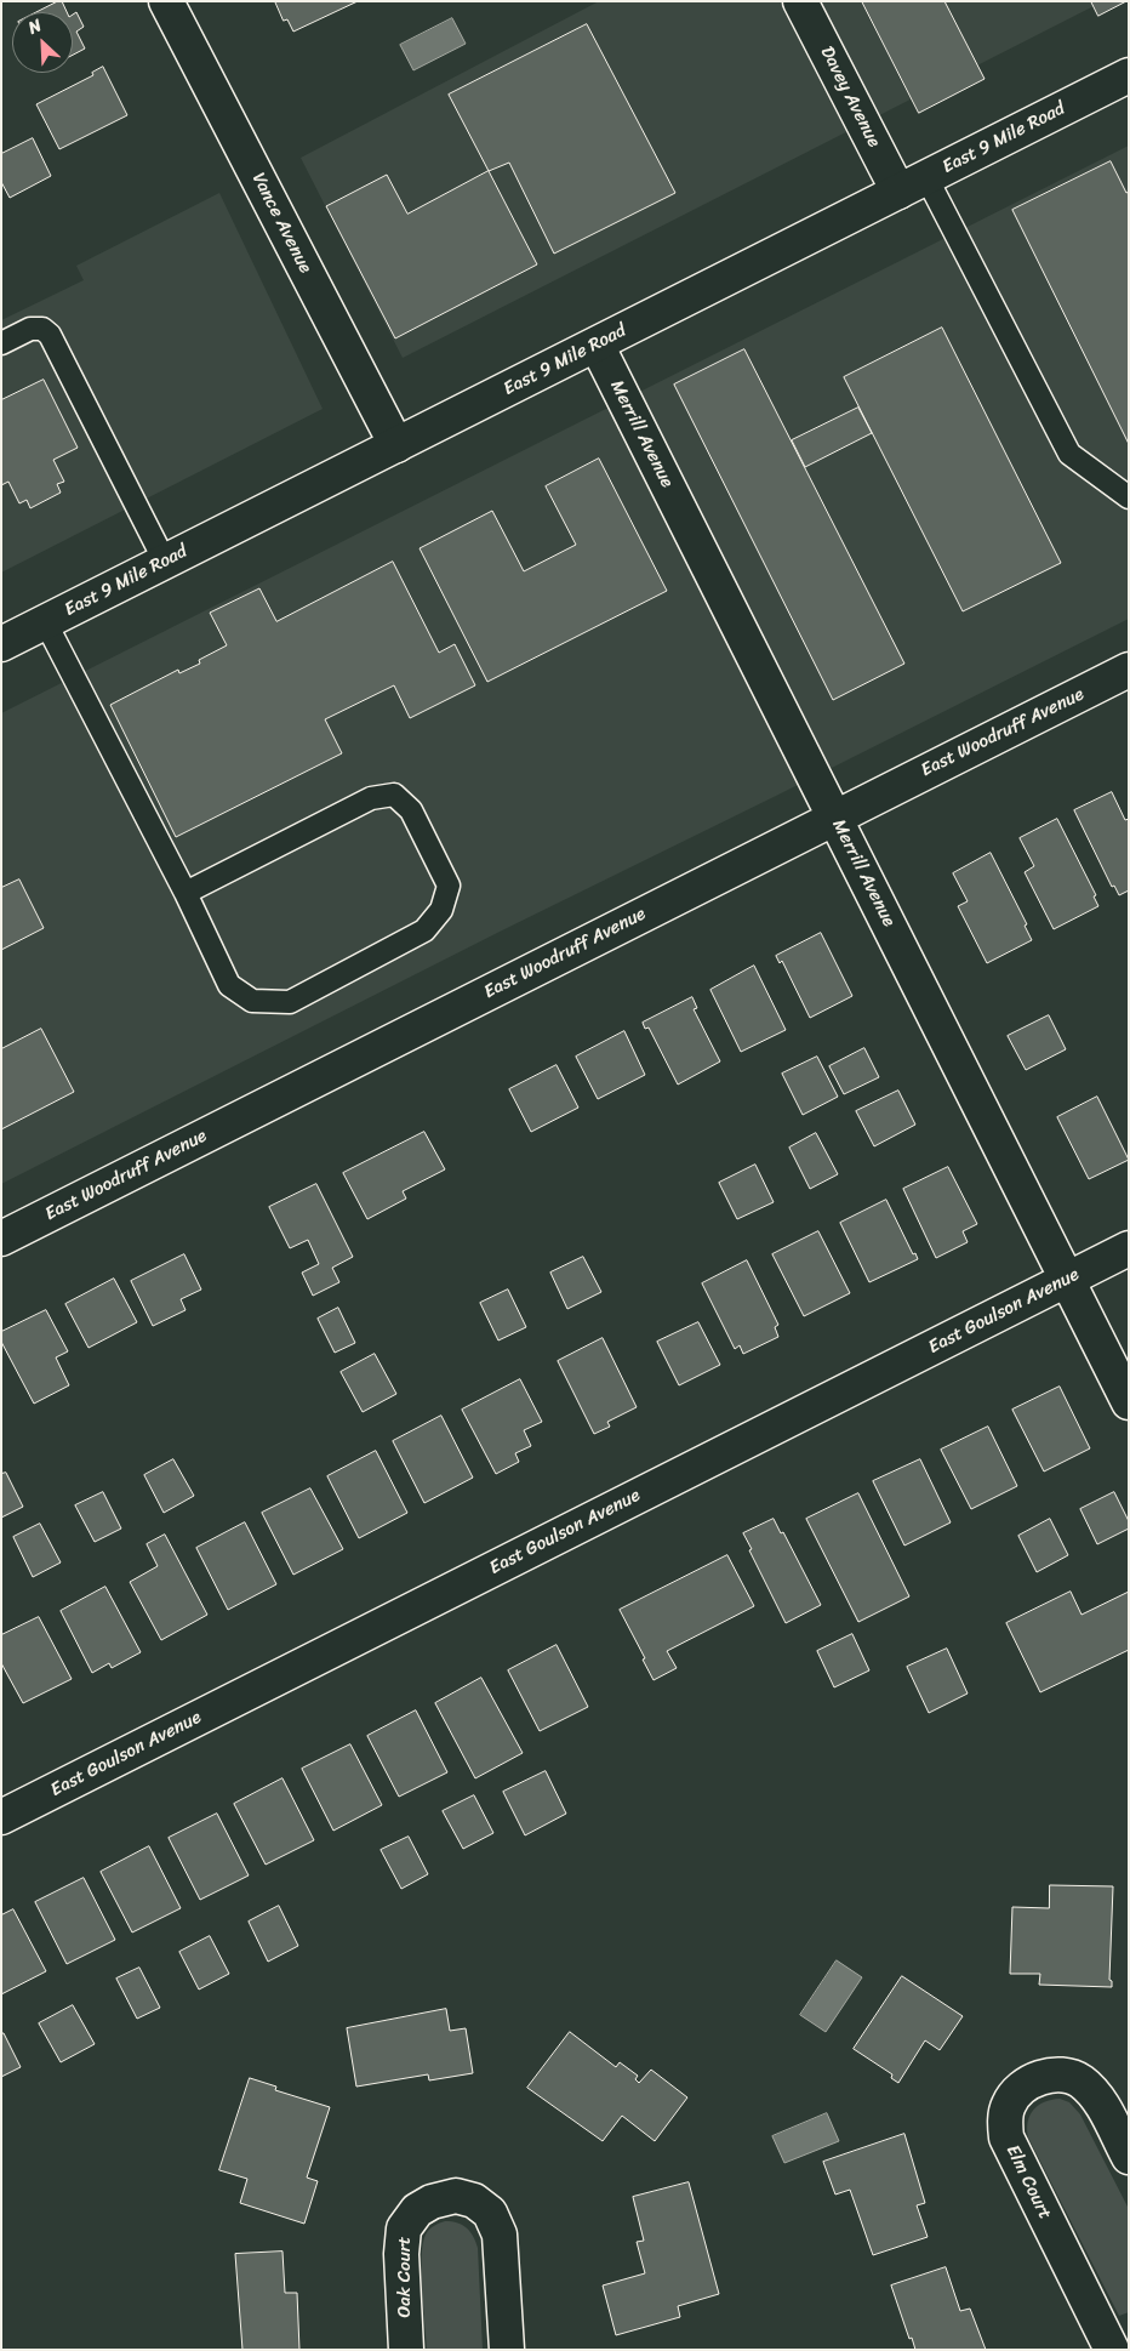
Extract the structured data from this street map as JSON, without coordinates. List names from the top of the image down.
{
  "streets": {
    "street": [
      "Davey Avenue",
      "East 9 Mile Road",
      "Vance Avenue",
      "Merrill Avenue",
      "East Woodruff Avenue",
      "East Goulson Avenue",
      "Elm Court",
      "Oak Court"
    ]
  },
  "crossings": [
    ["Davey Avenue", "East 9 Mile Road"],
    ["East 9 Mile Road", "Vance Avenue"],
    ["East 9 Mile Road", "Merrill Avenue"],
    ["Merrill Avenue", "East Woodruff Avenue"],
    ["Merrill Avenue", "East Goulson Avenue"]
  ],
  "north": "top left"
}
